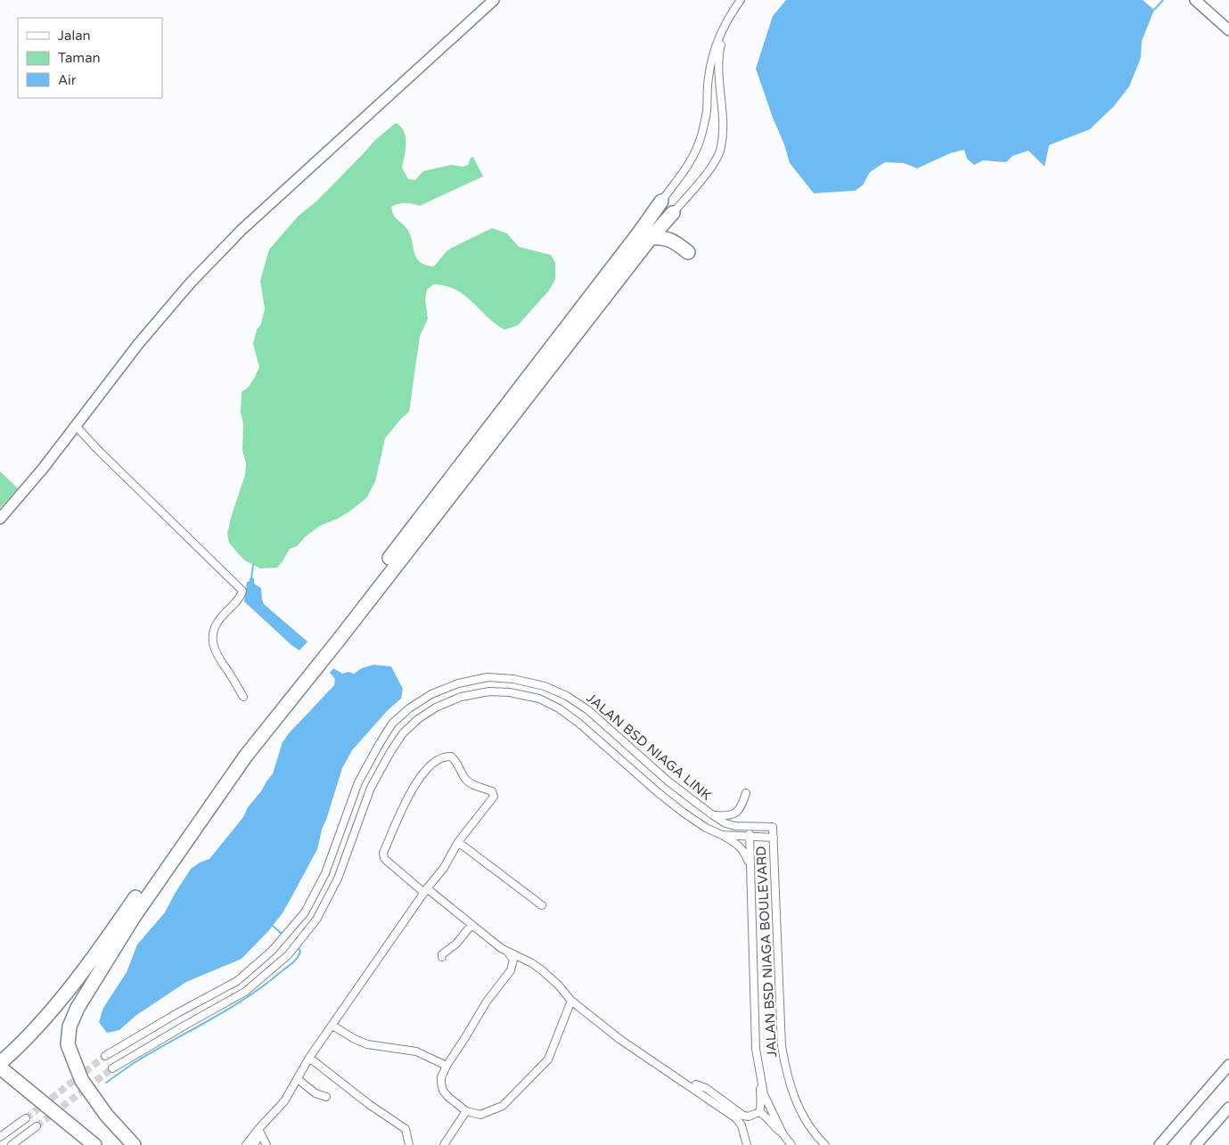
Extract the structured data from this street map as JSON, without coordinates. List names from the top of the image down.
{
  "streets": {
    "street": ["JALAN BSD NIAGA LINK", "JALAN BSD NIAGA BOULEVARD"]
  },
  "crossings": [
    ["JALAN BSD NIAGA LINK", "JALAN BSD NIAGA BOULEVARD"]
  ],
  "legend": ["Jalan", "Taman", "Air"]
}
